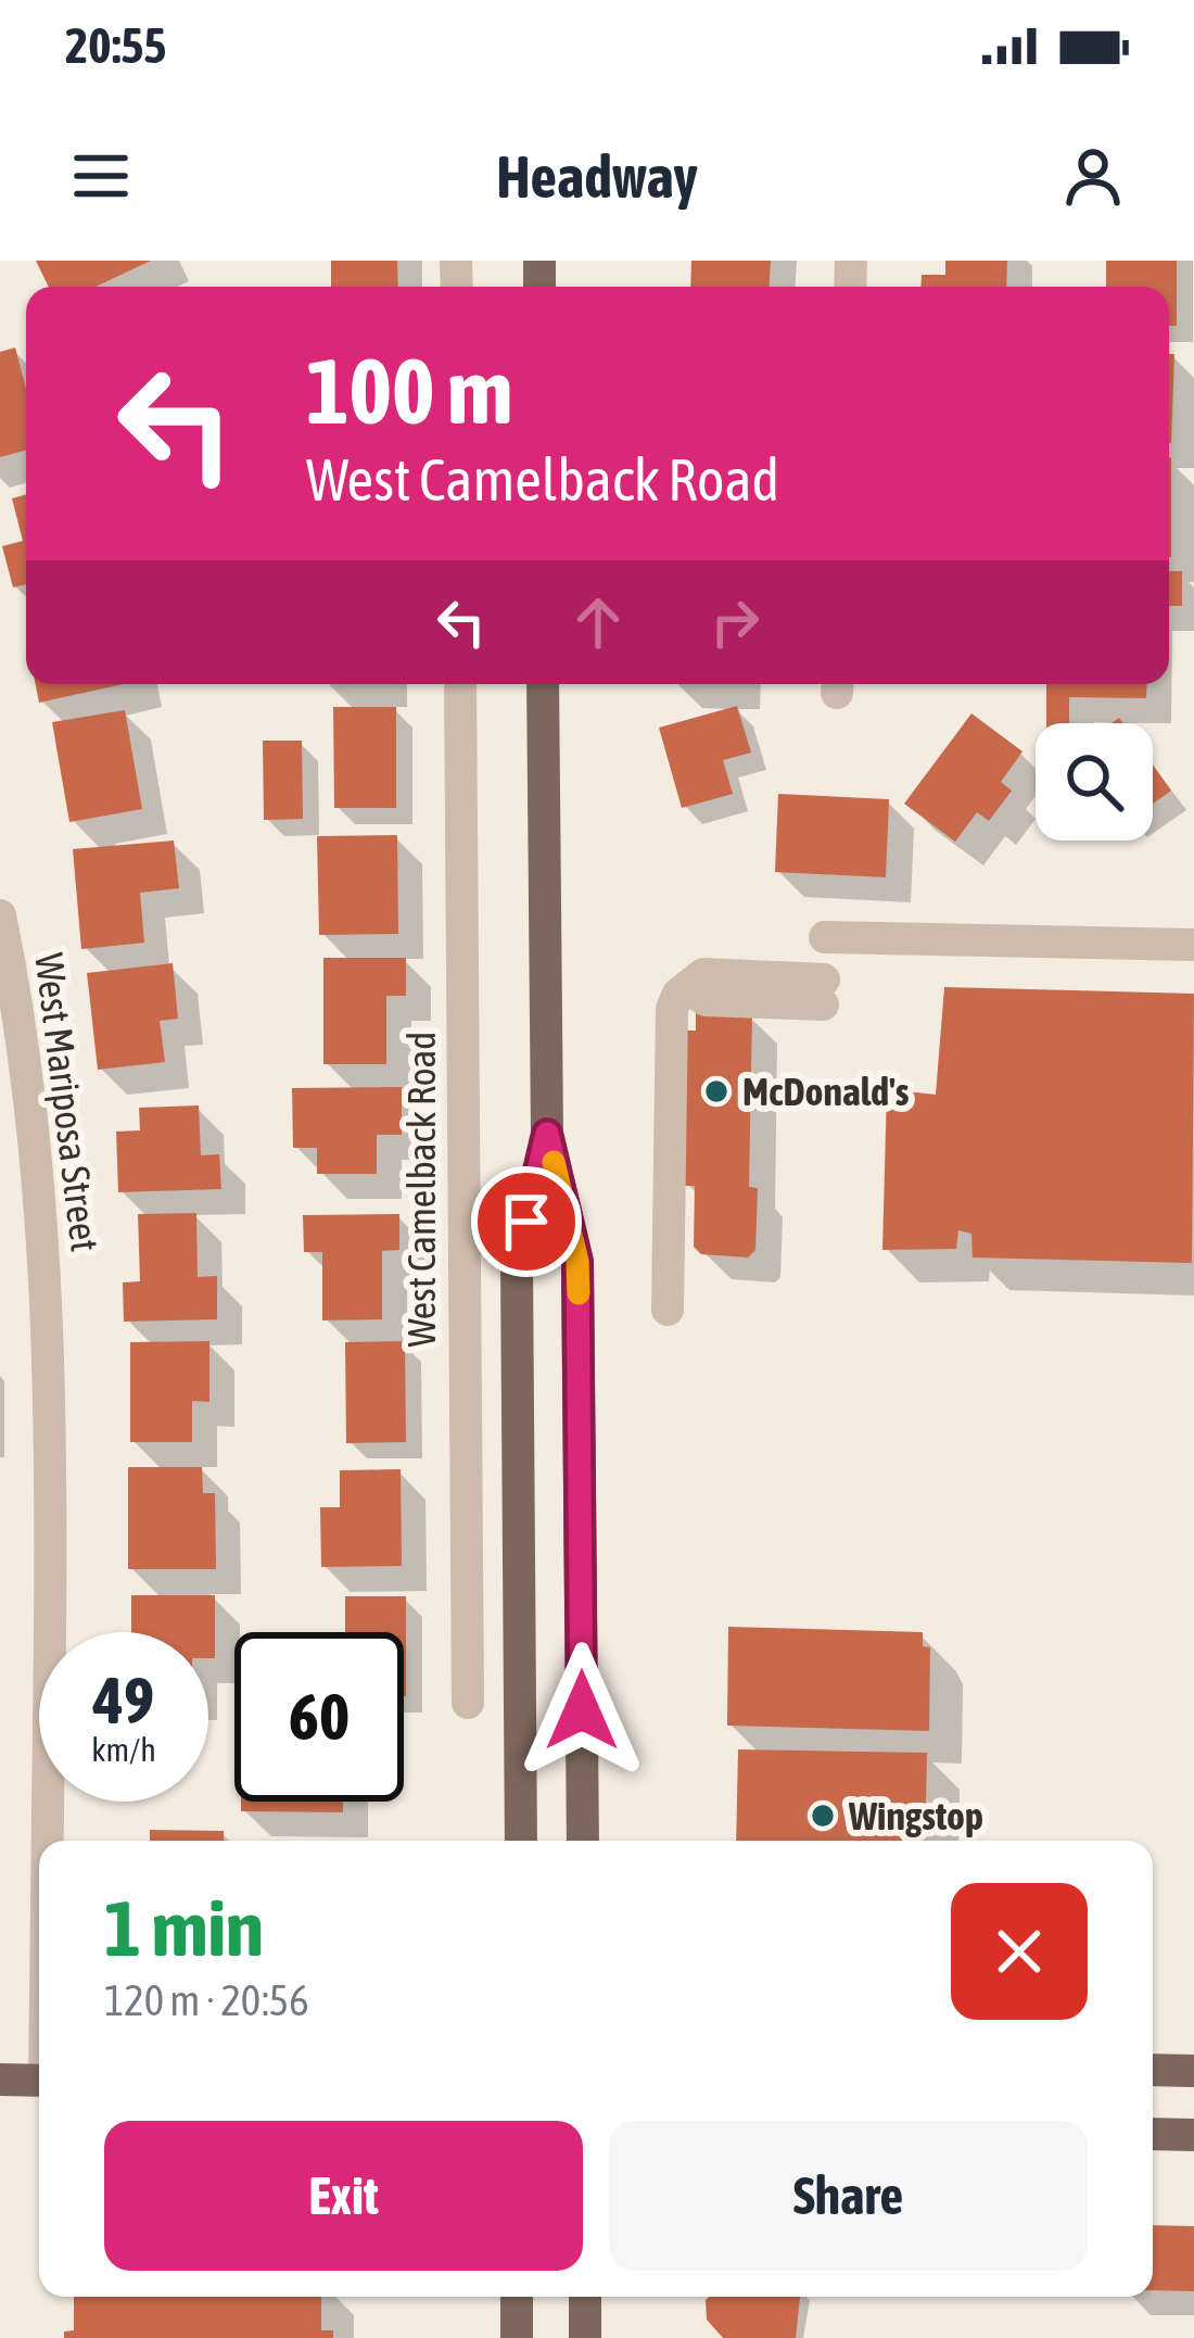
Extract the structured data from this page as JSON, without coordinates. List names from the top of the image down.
{
  "streets": {
    "street": ["West Mariposa Street", "West Camelback Road"]
  },
  "places": ["McDonald's", "Wingstop"],
  "page": {
    "status": "20:55",
    "header": "Headway",
    "turn": ["100 m", "West Camelback Road"],
    "speed": "49 km/h",
    "limit": "60",
    "heading": ["1 min", "120 m · 20:56"],
    "buttons": ["Exit", "Share"]
  }
}
